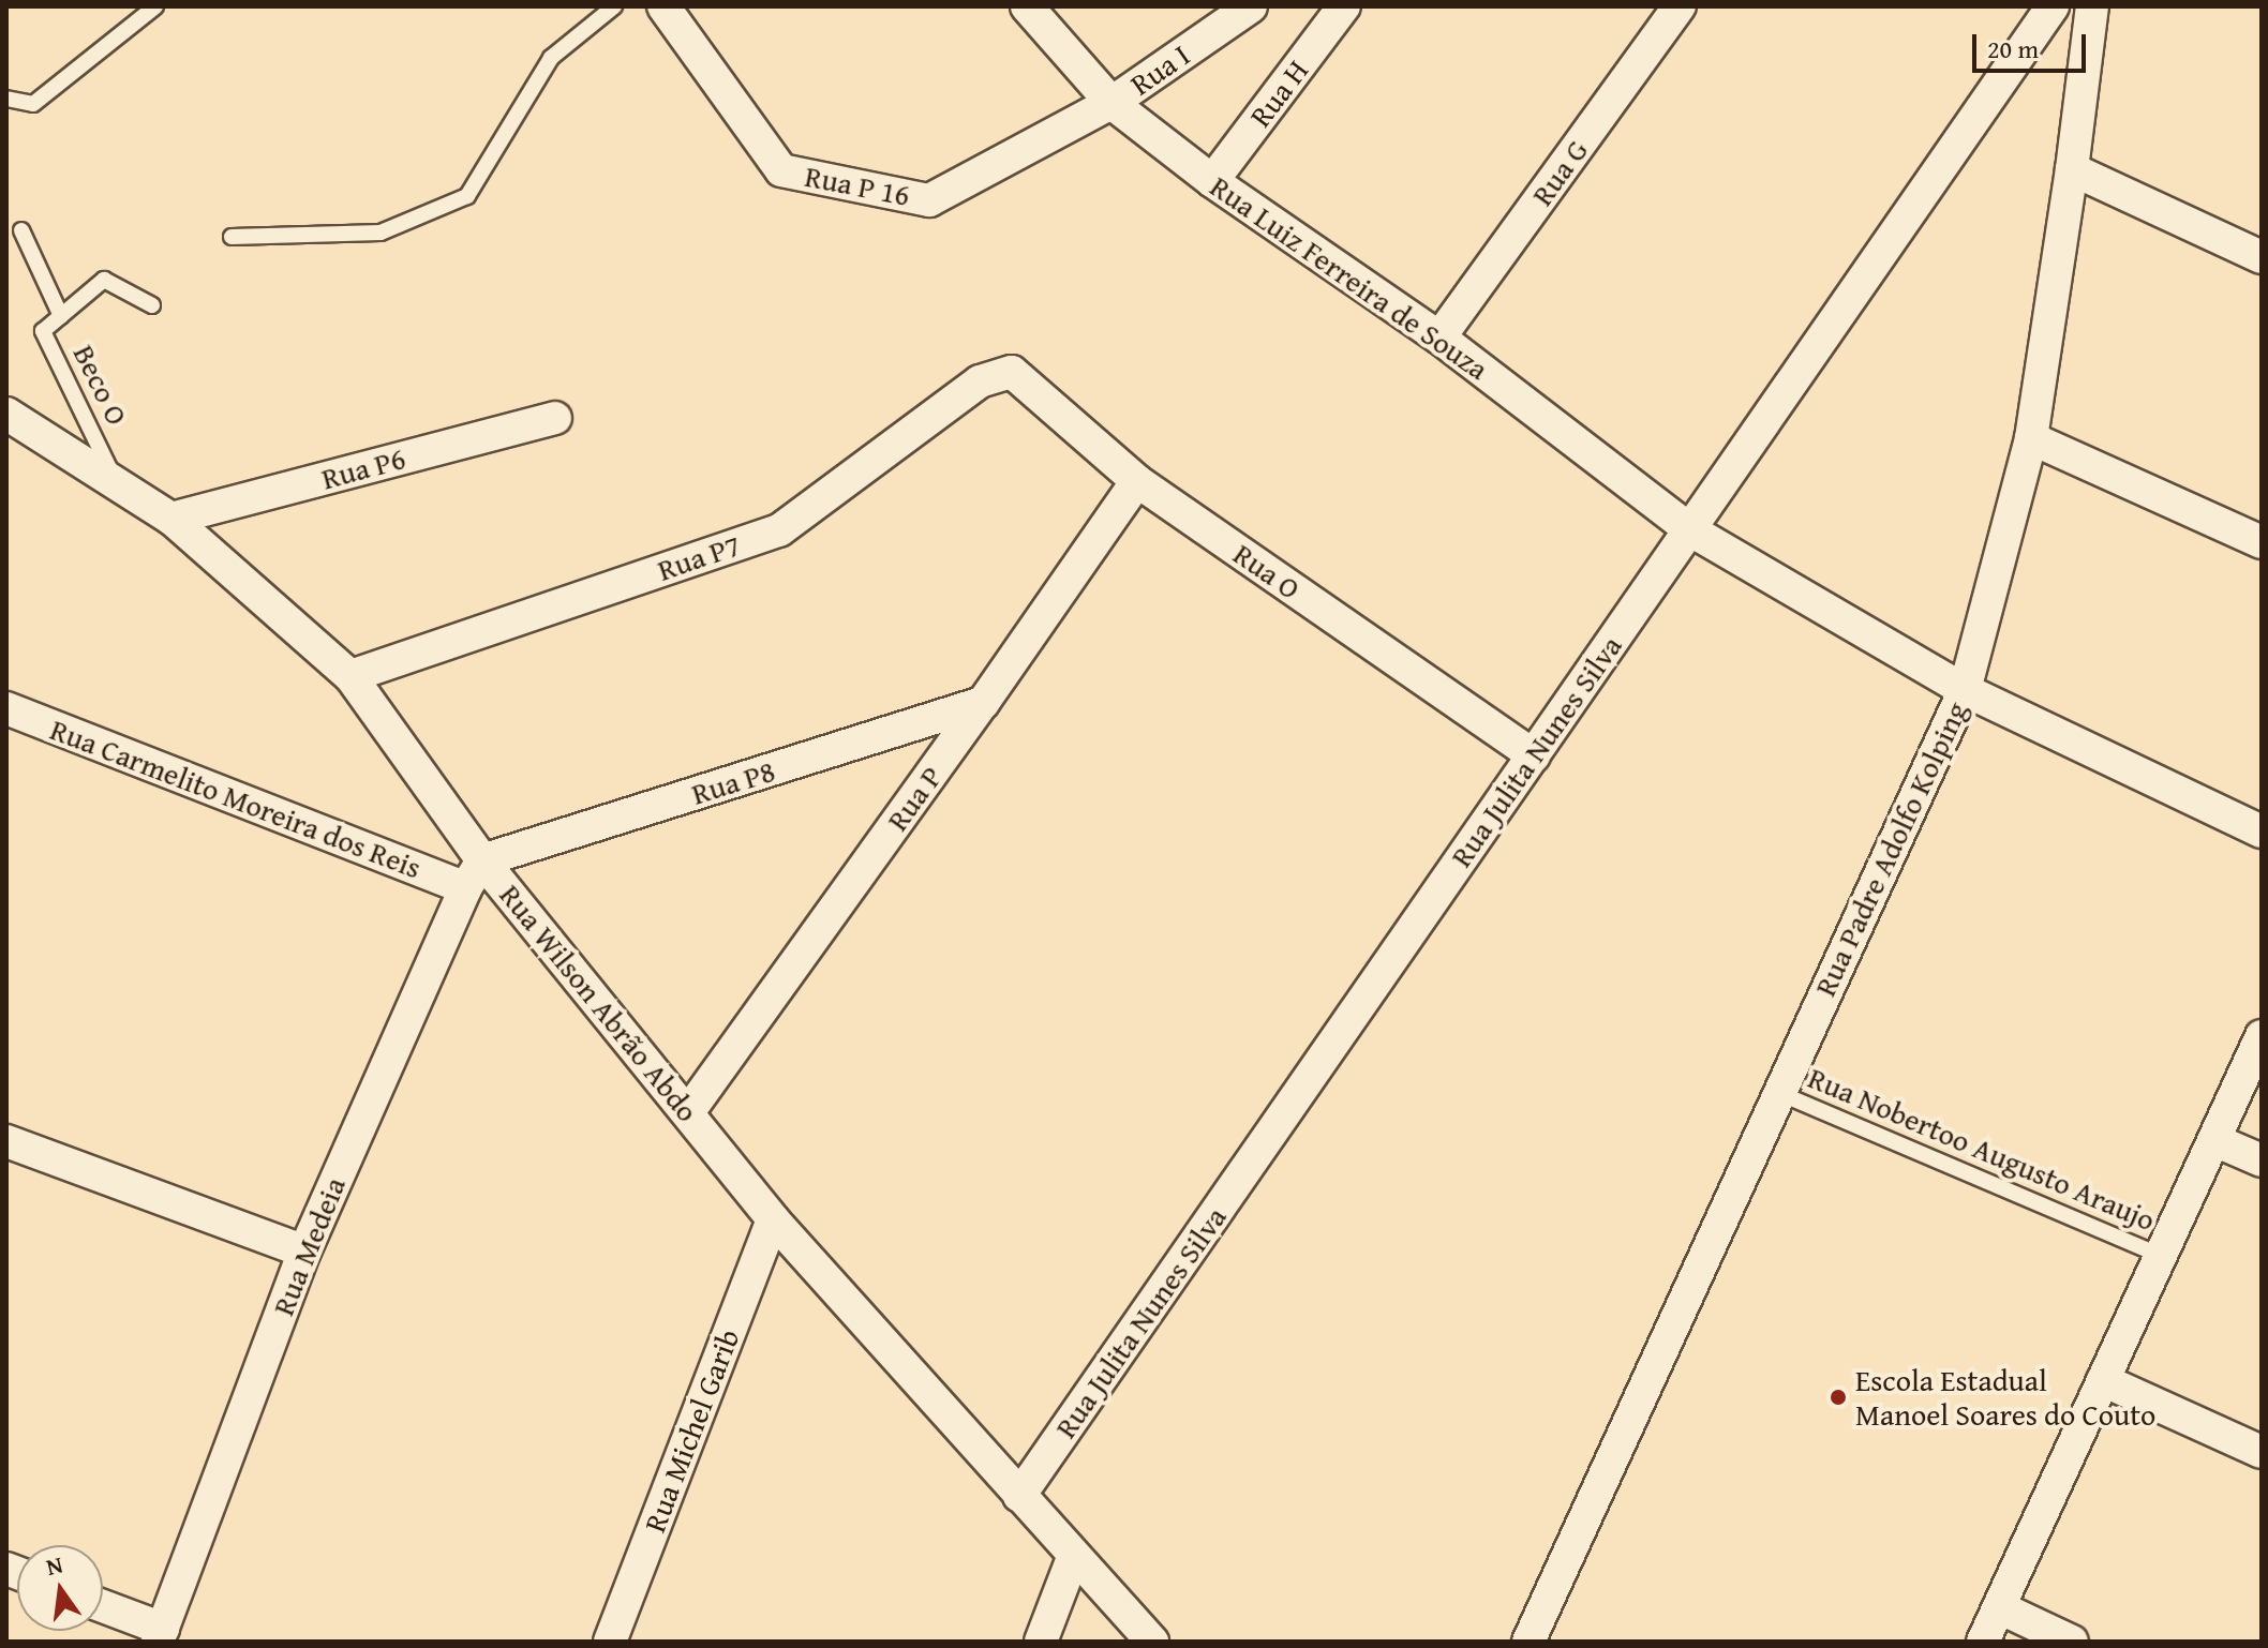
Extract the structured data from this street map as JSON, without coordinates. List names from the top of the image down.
{
  "streets": {
    "street": [
      "Rua I",
      "Rua H",
      "Rua G",
      "Rua P 16",
      "Rua Luiz Ferreira de Souza",
      "Rua P6",
      "Rua P7",
      "Rua O",
      "Rua Julita Nunes Silva",
      "Rua P8",
      "Rua Carmelito Moreira dos Reis",
      "Rua P",
      "Rua Padre Adolfo Kolping",
      "Rua Wilson Abrão Abdo",
      "Rua Medeia",
      "Rua Michel Garib"
    ],
    "lane": ["Beco O", "Rua Nobertoo Augusto Araujo"]
  },
  "crossings": [
    ["Rua I", "Rua P 16"],
    ["Rua I", "Rua Luiz Ferreira de Souza"],
    ["Rua H", "Rua Luiz Ferreira de Souza"],
    ["Rua G", "Rua Luiz Ferreira de Souza"],
    ["Rua P 16", "Rua Luiz Ferreira de Souza"],
    ["Rua Luiz Ferreira de Souza", "Rua Julita Nunes Silva"],
    ["Rua Luiz Ferreira de Souza", "Rua Padre Adolfo Kolping"],
    ["Beco O", "Rua Wilson Abrão Abdo"],
    ["Rua P6", "Rua Wilson Abrão Abdo"],
    ["Rua P7", "Rua O"],
    ["Rua P7", "Rua Wilson Abrão Abdo"],
    ["Rua O", "Rua Julita Nunes Silva"],
    ["Rua O", "Rua P"],
    ["Rua Julita Nunes Silva", "Rua Wilson Abrão Abdo"],
    ["Rua P8", "Rua P"],
    ["Rua P8", "Rua Wilson Abrão Abdo"],
    ["Rua P8", "Rua Medeia"],
    ["Rua Carmelito Moreira dos Reis", "Rua Medeia"],
    ["Rua P", "Rua Wilson Abrão Abdo"],
    ["Rua Padre Adolfo Kolping", "Rua Nobertoo Augusto Araujo"],
    ["Rua Wilson Abrão Abdo", "Rua Medeia"],
    ["Rua Wilson Abrão Abdo", "Rua Michel Garib"]
  ],
  "places": ["Escola Estadual Manoel Soares do Couto"],
  "scale_bar": "20 m",
  "north": "top"
}
